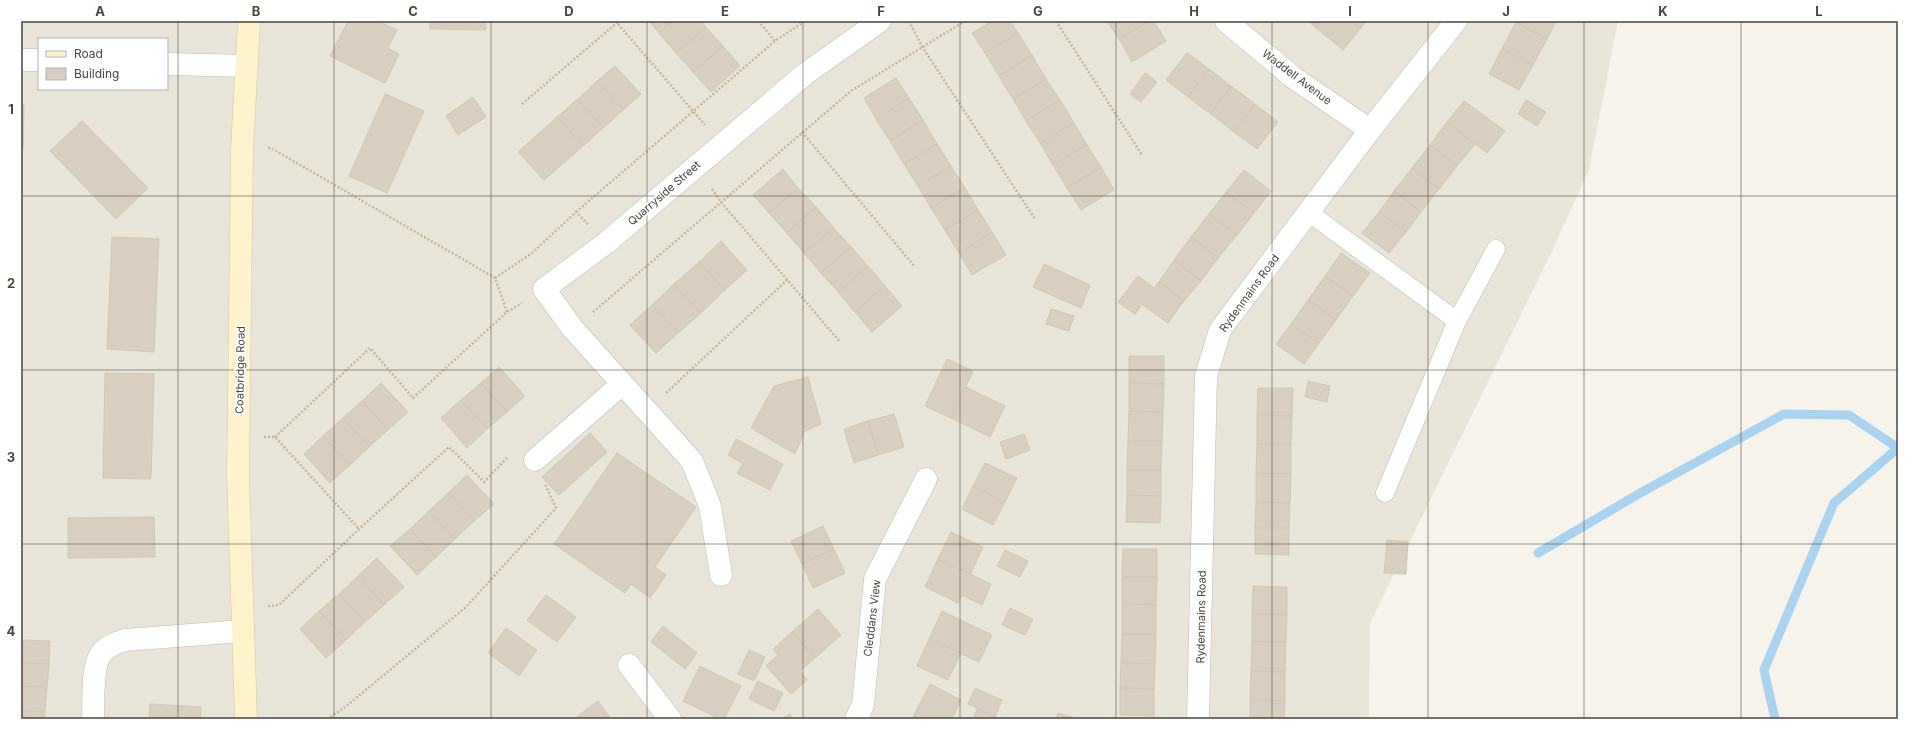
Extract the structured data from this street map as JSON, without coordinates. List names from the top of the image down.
{
  "streets": {
    "main road": ["Coatbridge Road"],
    "street": [
      "Waddell Avenue",
      "Quarryside Street",
      "Rydenmains Road",
      "Cleddans View"
    ]
  },
  "crossings": [
    ["Waddell Avenue", "Rydenmains Road"]
  ],
  "legend": ["Road", "Building"],
  "grid": {
    "columns": [
      "A",
      "B",
      "C",
      "D",
      "E",
      "F",
      "G",
      "H",
      "I",
      "J",
      "K",
      "L"
    ],
    "rows": [
      "1",
      "2",
      "3",
      "4"
    ]
  }
}
